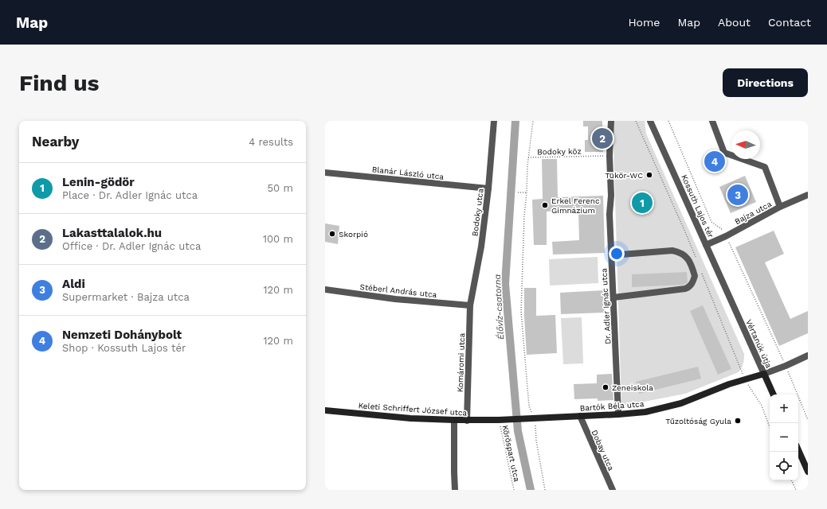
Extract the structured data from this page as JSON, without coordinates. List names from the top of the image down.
{
  "streets": {
    "main road": ["Vértanúk útja", "Bartók Béla utca", "Keleti Schriffert József utca"],
    "street": [
      "Blanár László utca",
      "Kossuth Lajos tér",
      "Bodoky utca",
      "Bajza utca",
      "Stéberl András utca",
      "Dr. Adler Ignác utca",
      "Komáromi utca",
      "Dobay utca"
    ],
    "path": ["Bodoky köz", "Köröspart utca"]
  },
  "crossings": [
    ["Bodoky köz", "Dr. Adler Ignác utca"],
    ["Blanár László utca", "Bodoky utca"],
    ["Kossuth Lajos tér", "Bajza utca"],
    ["Kossuth Lajos tér", "Vértanúk útja"],
    ["Bodoky utca", "Stéberl András utca"],
    ["Bodoky utca", "Komáromi utca"],
    ["Stéberl András utca", "Komáromi utca"],
    ["Dr. Adler Ignác utca", "Bartók Béla utca"],
    ["Vértanúk útja", "Bartók Béla utca"],
    ["Komáromi utca", "Keleti Schriffert József utca"],
    ["Bartók Béla utca", "Keleti Schriffert József utca"],
    ["Bartók Béla utca", "Dobay utca"],
    ["Bartók Béla utca", "Köröspart utca"],
    ["Keleti Schriffert József utca", "Köröspart utca"]
  ],
  "water": ["Élővíz-csatorna"],
  "places": [
    "Tükör-WC",
    "Erkel Ferenc Gimnázium",
    "Skorpió",
    "Zeneiskola",
    "Tűzoltóság Gyula"
  ],
  "north": "left",
  "page": {
    "header": "Map",
    "nav": [
      "Home",
      "Map",
      "About",
      "Contact"
    ],
    "buttons": "Directions",
    "title": "Find us",
    "heading": ["Nearby", "4 results"],
    "pins": [
      "2",
      "4",
      "3",
      "1"
    ],
    "list": [
      {
        "mark": "1",
        "name": "Lenin-gödör",
        "note": "Place · Dr. Adler Ignác utca",
        "value": "50 m"
      },
      {
        "mark": "2",
        "name": "Lakasttalalok.hu",
        "note": "Office · Dr. Adler Ignác utca",
        "value": "100 m"
      },
      {
        "mark": "3",
        "name": "Aldi",
        "note": "Supermarket · Bajza utca",
        "value": "120 m"
      },
      {
        "mark": "4",
        "name": "Nemzeti Dohánybolt",
        "note": "Shop · Kossuth Lajos tér",
        "value": "120 m"
      }
    ],
    "map_buttons": ["+", "−"]
  }
}
